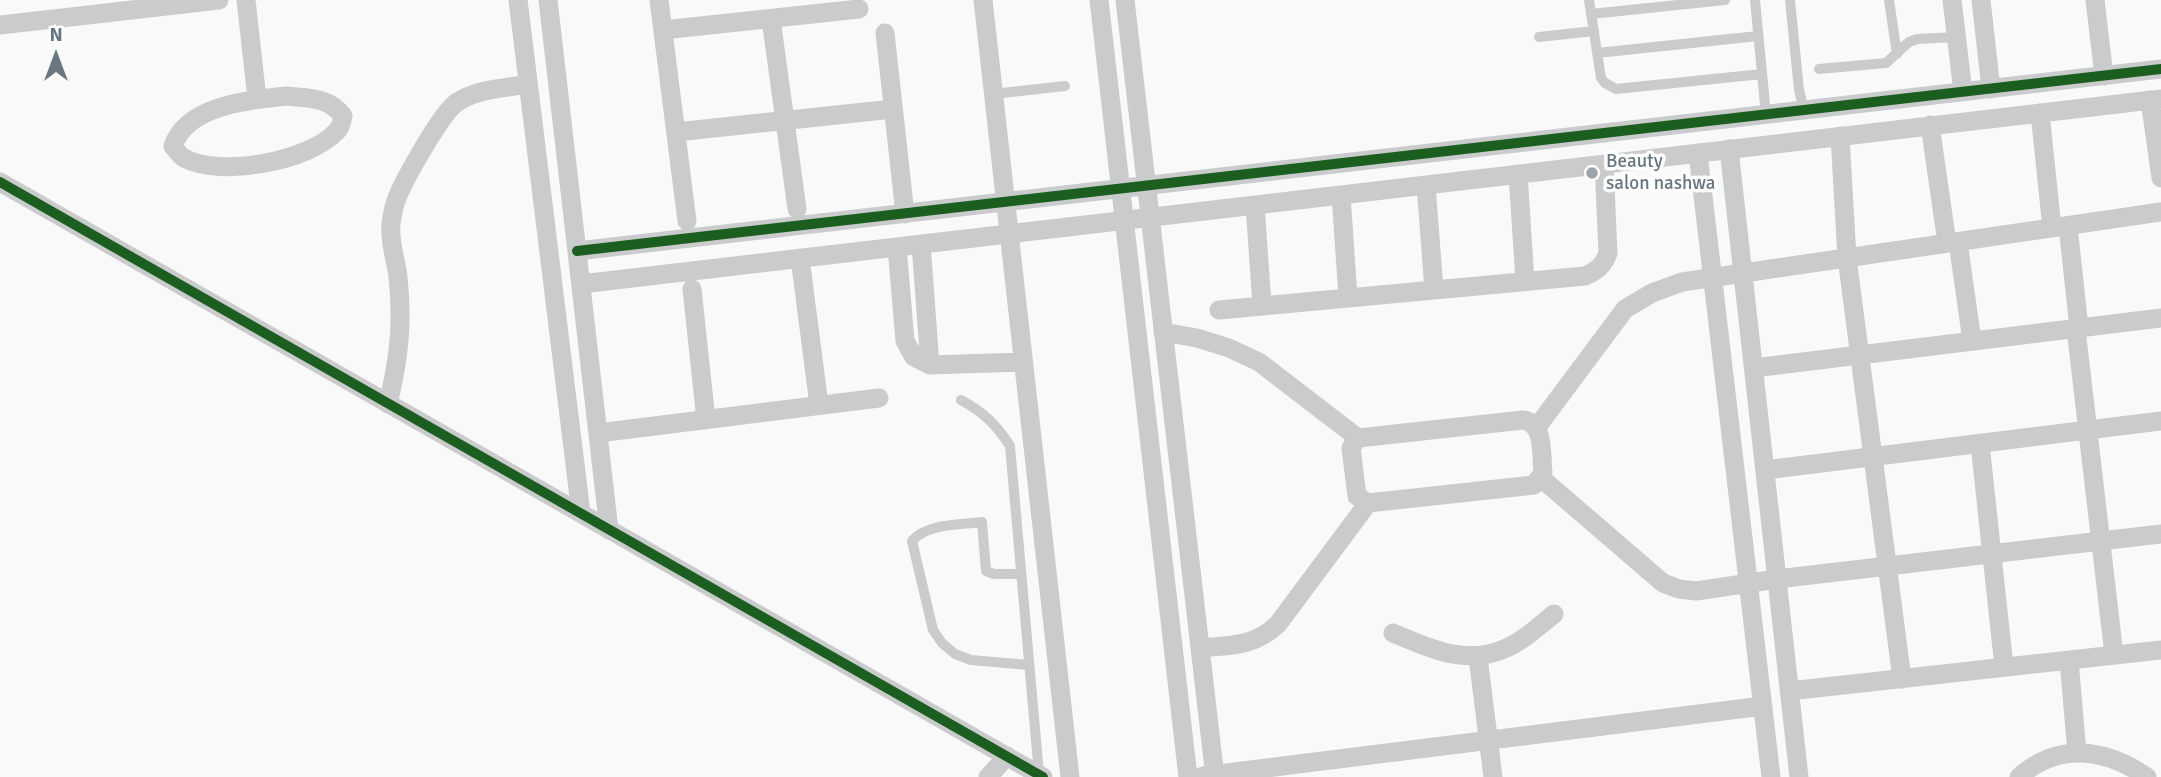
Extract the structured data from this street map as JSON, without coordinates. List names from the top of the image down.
{
  "places": ["Beauty salon nashwa"],
  "north": "top"
}
